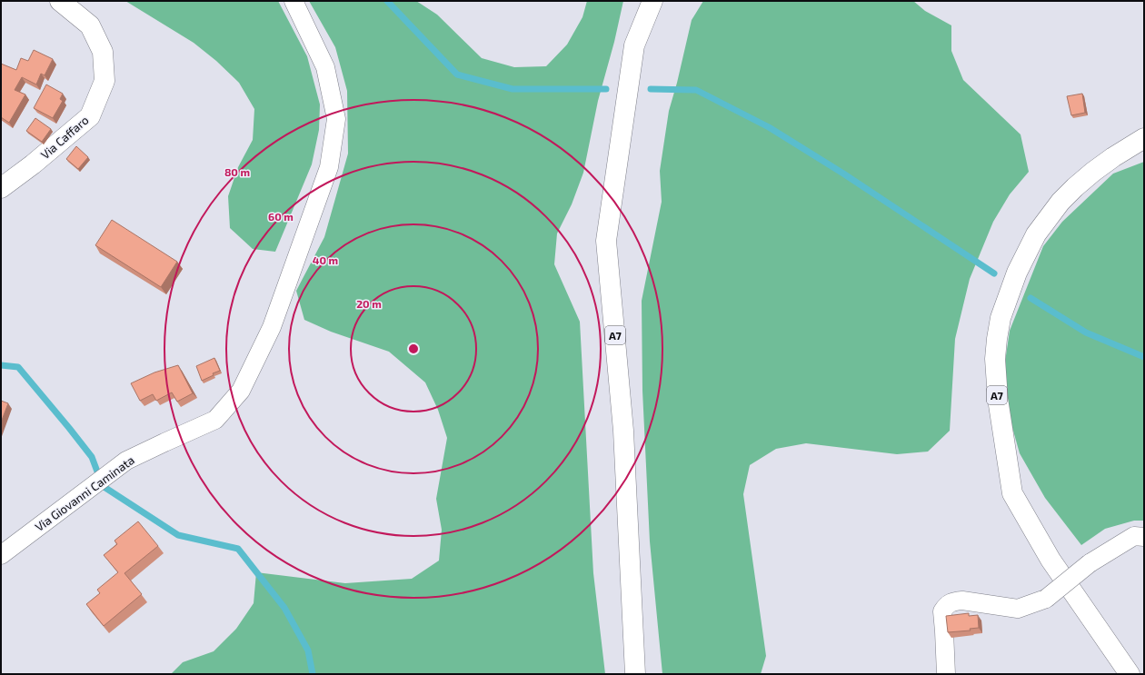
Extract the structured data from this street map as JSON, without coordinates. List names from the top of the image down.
{
  "streets": {
    "main road": ["Via Caffaro", "A7"],
    "street": ["Via Giovanni Caminata"]
  },
  "rings": [
    "80 m",
    "60 m",
    "40 m",
    "20 m"
  ]
}
